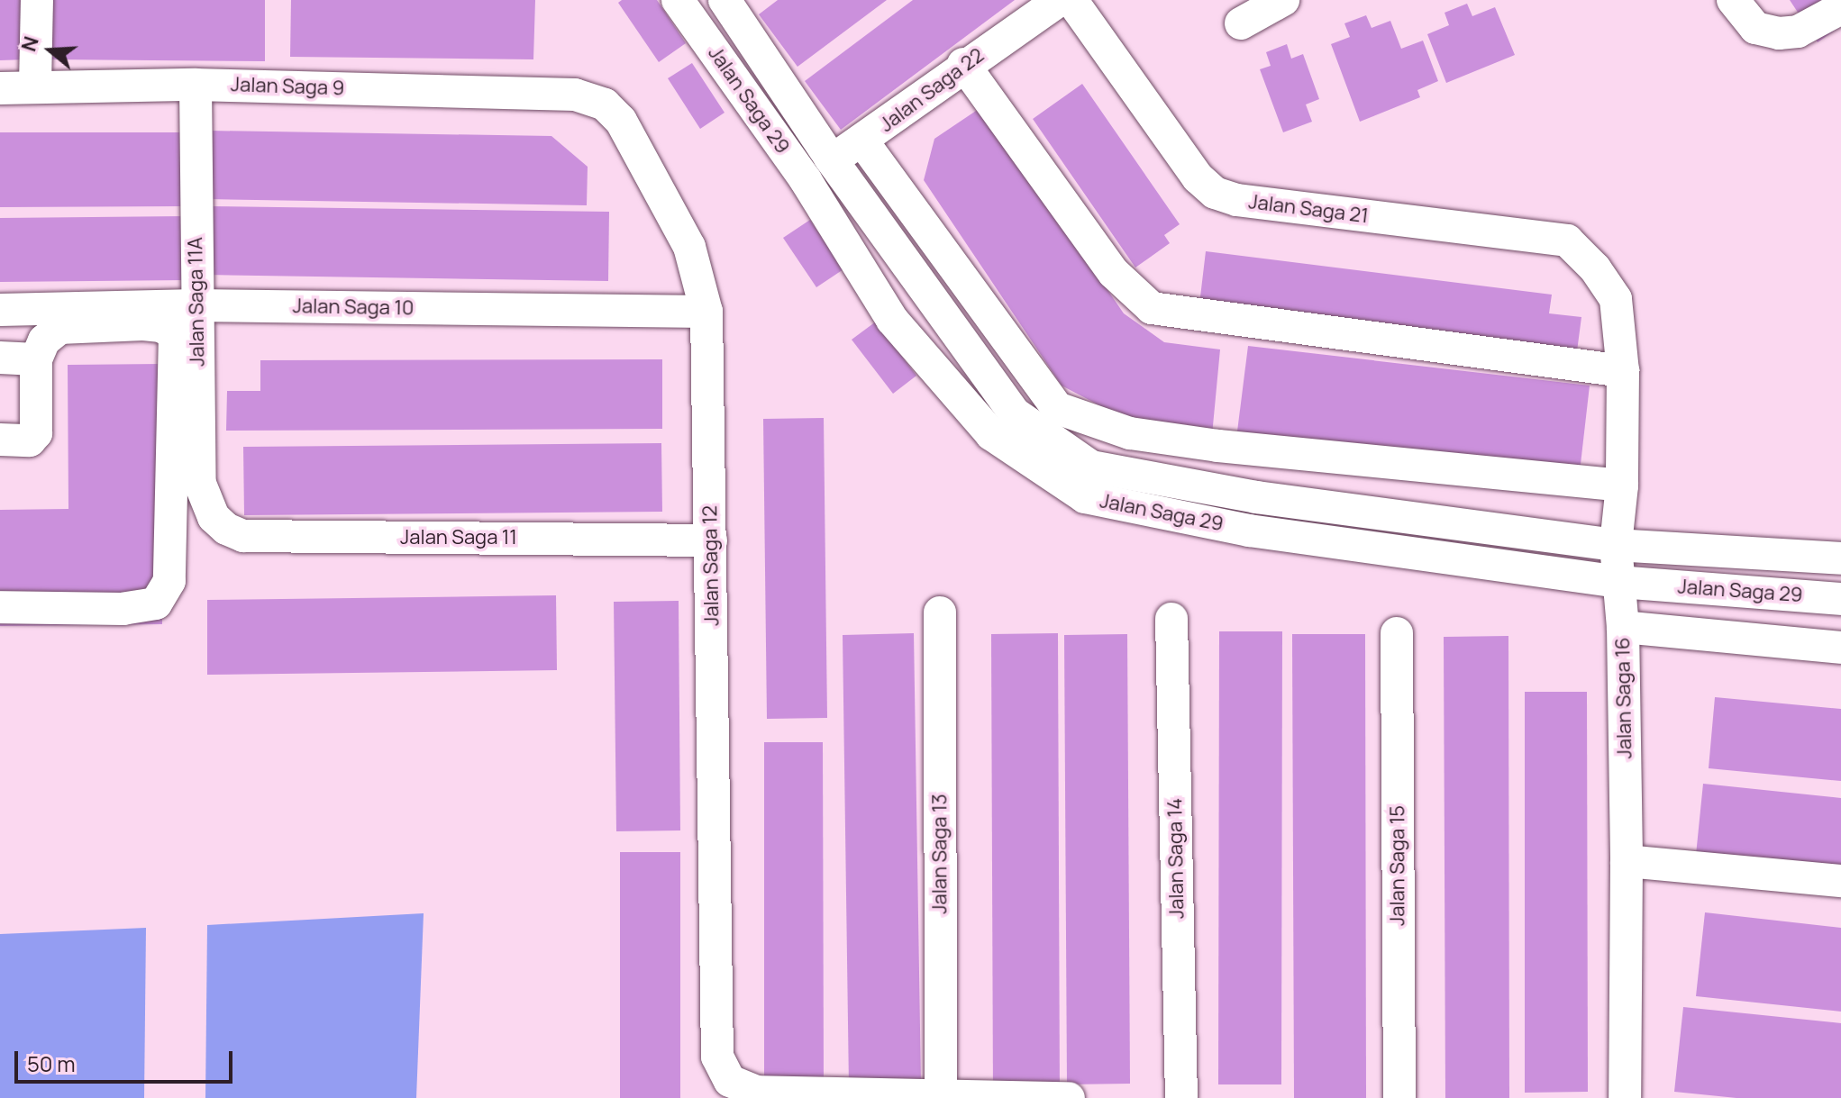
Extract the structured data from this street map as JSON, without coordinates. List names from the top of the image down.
{
  "streets": {
    "street": [
      "Jalan Saga 9",
      "Jalan Saga 22",
      "Jalan Saga 29",
      "Jalan Saga 21",
      "Jalan Saga 11A",
      "Jalan Saga 10",
      "Jalan Saga 11",
      "Jalan Saga 12",
      "Jalan Saga 16",
      "Jalan Saga 13",
      "Jalan Saga 14",
      "Jalan Saga 15"
    ]
  },
  "crossings": [
    ["Jalan Saga 9", "Jalan Saga 11A"],
    ["Jalan Saga 9", "Jalan Saga 12"],
    ["Jalan Saga 22", "Jalan Saga 29"],
    ["Jalan Saga 29", "Jalan Saga 16"],
    ["Jalan Saga 21", "Jalan Saga 16"],
    ["Jalan Saga 11A", "Jalan Saga 10"],
    ["Jalan Saga 11A", "Jalan Saga 11"],
    ["Jalan Saga 10", "Jalan Saga 12"],
    ["Jalan Saga 11", "Jalan Saga 12"],
    ["Jalan Saga 12", "Jalan Saga 13"]
  ],
  "scale_bar": "50 m",
  "north": "left"
}
